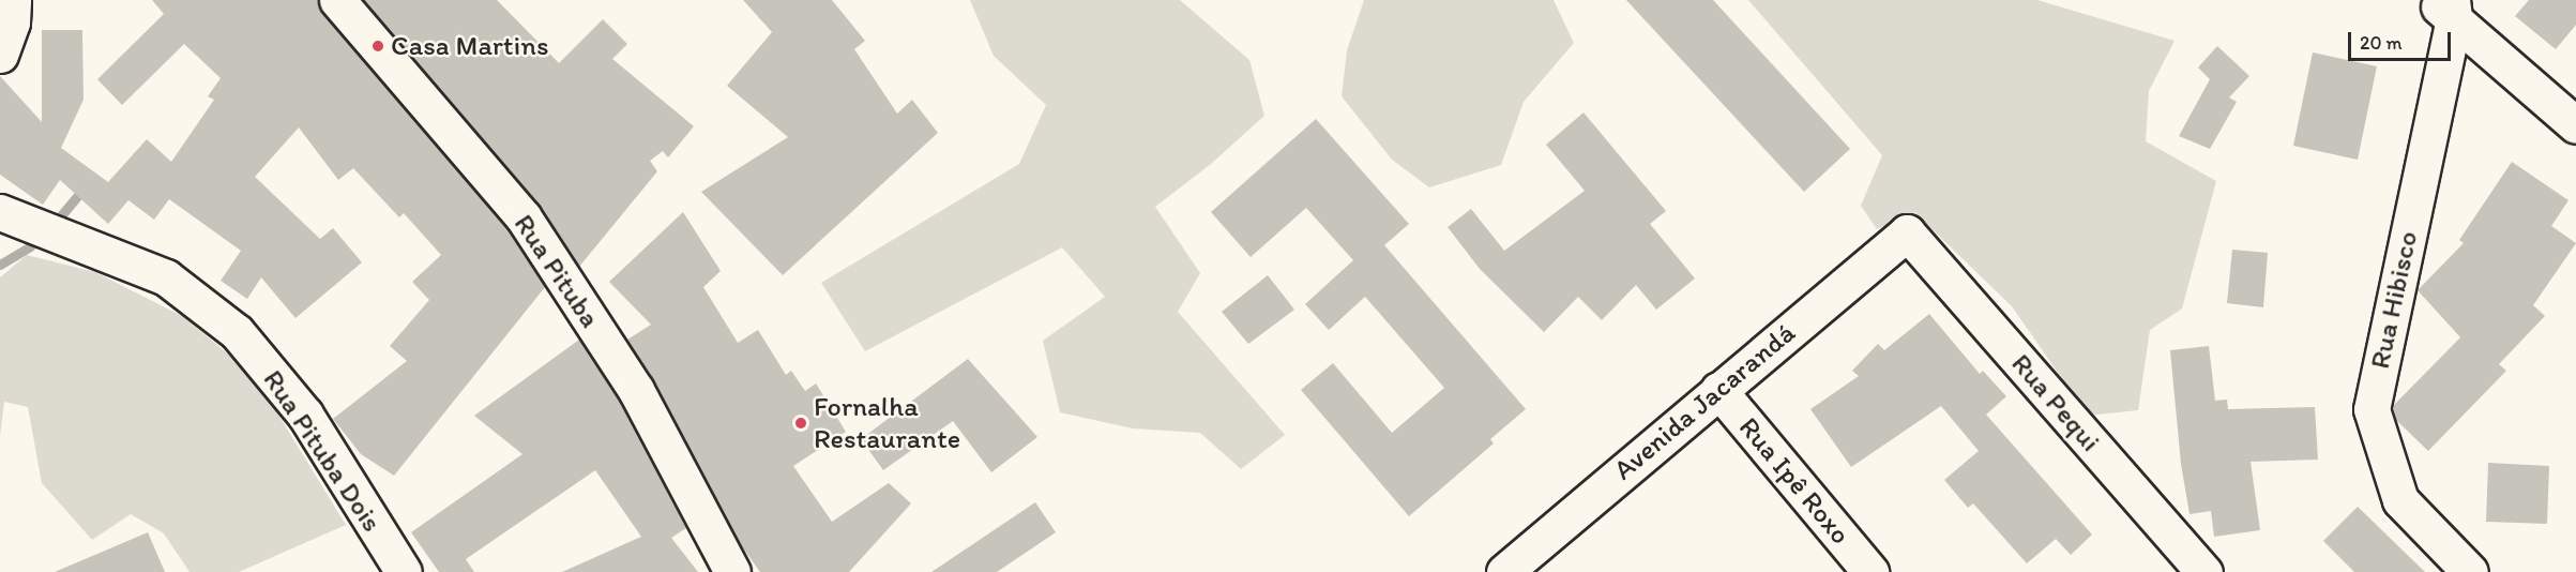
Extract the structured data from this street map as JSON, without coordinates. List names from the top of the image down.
{
  "streets": {
    "street": [
      "Rua Pituba",
      "Rua Hibisco",
      "Avenida Jacarandá",
      "Rua Pequi",
      "Rua Pituba Dois",
      "Rua Ipê Roxo"
    ]
  },
  "crossings": [
    ["Avenida Jacarandá", "Rua Pequi"],
    ["Avenida Jacarandá", "Rua Ipê Roxo"]
  ],
  "places": ["Casa Martins", "Fornalha Restaurante"],
  "scale_bar": "20 m"
}
